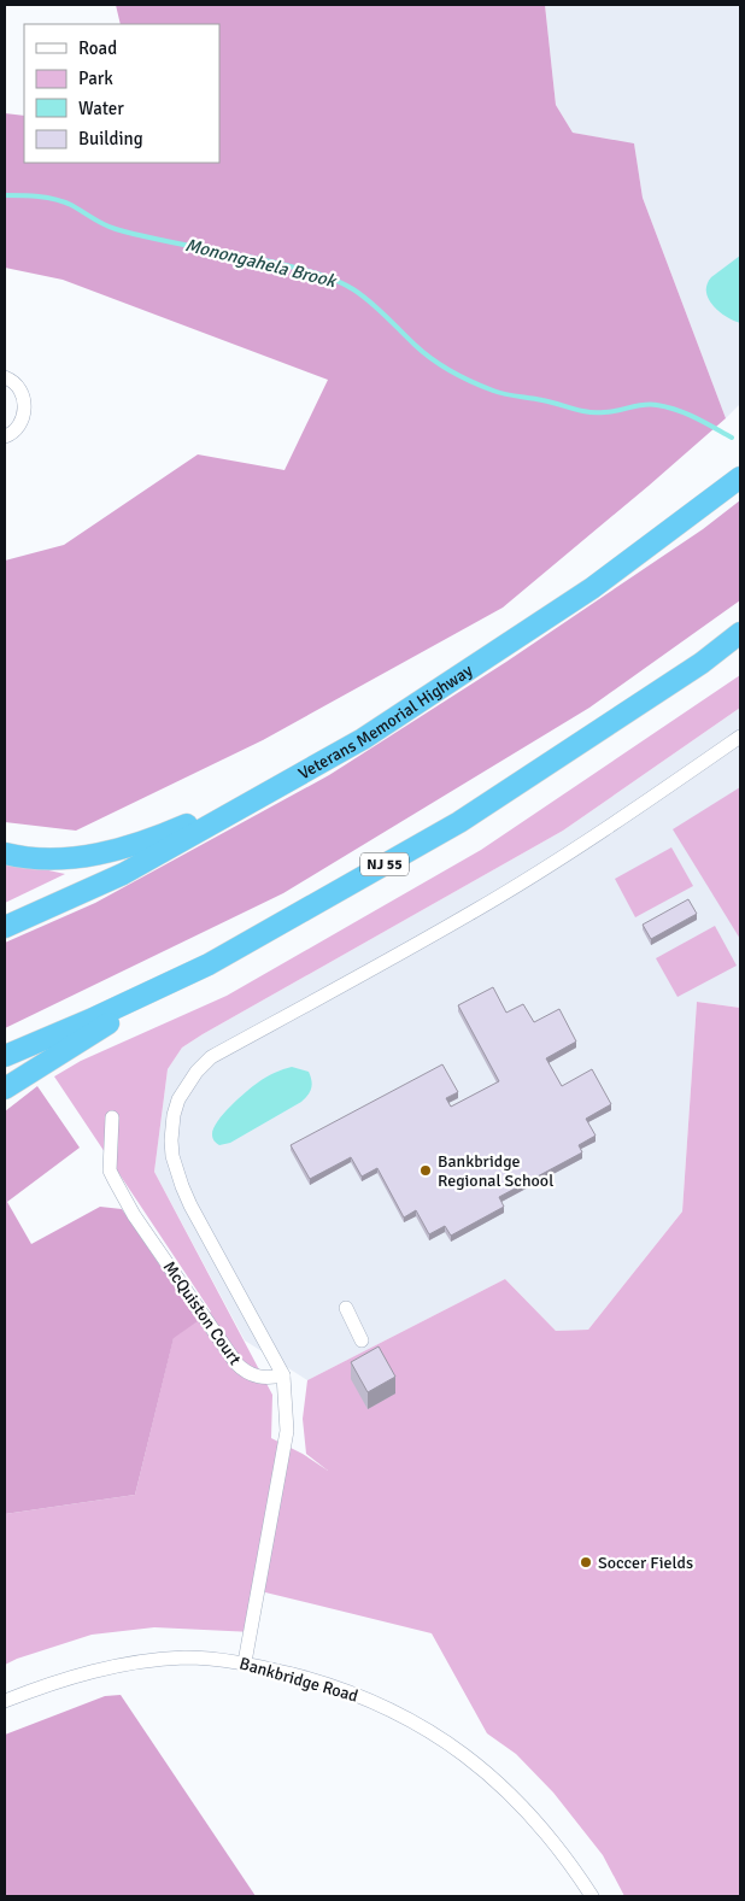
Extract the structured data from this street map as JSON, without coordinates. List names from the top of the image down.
{
  "streets": {
    "highway": ["Veterans Memorial Highway", "NJ 55"],
    "street": ["McQuiston Court", "Bankbridge Road"]
  },
  "water": ["Monongahela Brook"],
  "places": ["Bankbridge Regional School", "Soccer Fields"],
  "legend": [
    "Road",
    "Park",
    "Water",
    "Building"
  ]
}
